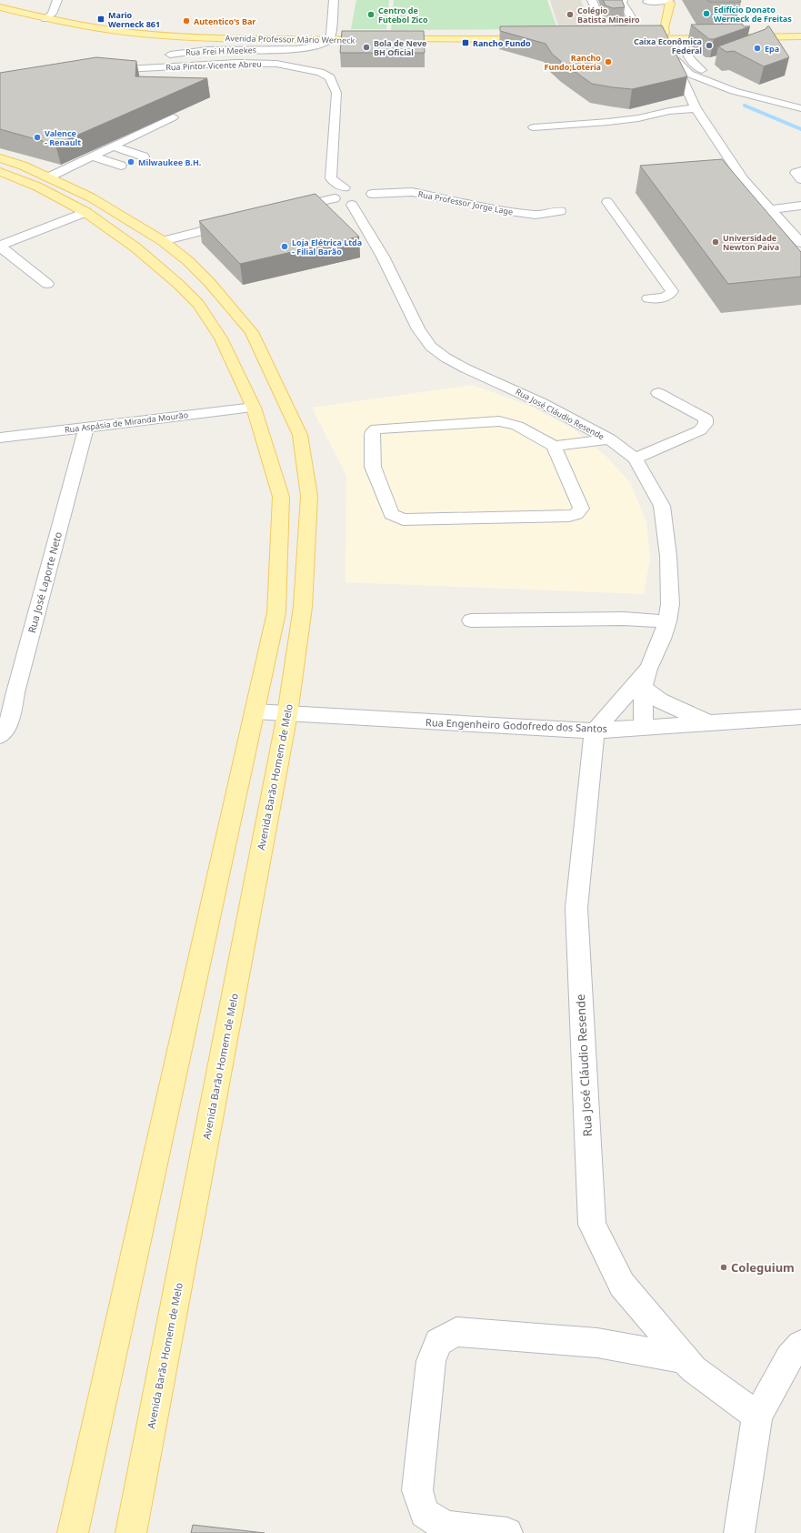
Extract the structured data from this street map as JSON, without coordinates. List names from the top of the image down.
{
  "streets": {
    "main road": ["Avenida Professor Mário Werneck", "Avenida Barão Homem de Melo"],
    "street": [
      "Rua Frei H Meekes",
      "Rua Pintor Vicente Abreu",
      "Rua Professor Jorge Lage",
      "Rua José Cláudio Resende",
      "Rua Aspásia de Miranda Mourão",
      "Rua José Laporte Neto",
      "Rua Engenheiro Godofredo dos Santos"
    ]
  },
  "crossings": [
    ["Avenida Professor Mário Werneck", "Rua Frei H Meekes"],
    ["Rua Frei H Meekes", "Rua Pintor Vicente Abreu"],
    ["Rua José Cláudio Resende", "Rua Engenheiro Godofredo dos Santos"],
    ["Rua Aspásia de Miranda Mourão", "Rua José Laporte Neto"],
    ["Rua Engenheiro Godofredo dos Santos", "Avenida Barão Homem de Melo"]
  ],
  "places": {
    "other": [
      "Edifício Donato Werneck de Freitas",
      "Centro de Futebol Zico",
      "Colégio Batista Mineiro",
      "Autentico's Bar",
      "Caixa Econômica Federal",
      "Bola de Neve BH Oficial",
      "Epa",
      "Rancho Fundo;Loteria",
      "Valence - Renault",
      "Milwaukee B.H.",
      "Universidade Newton Paiva",
      "Loja Elétrica Ltda - Filial Barão",
      "Coleguium"
    ],
    "transit": ["Mario Werneck 861", "Rancho Fundo"]
  }
}
